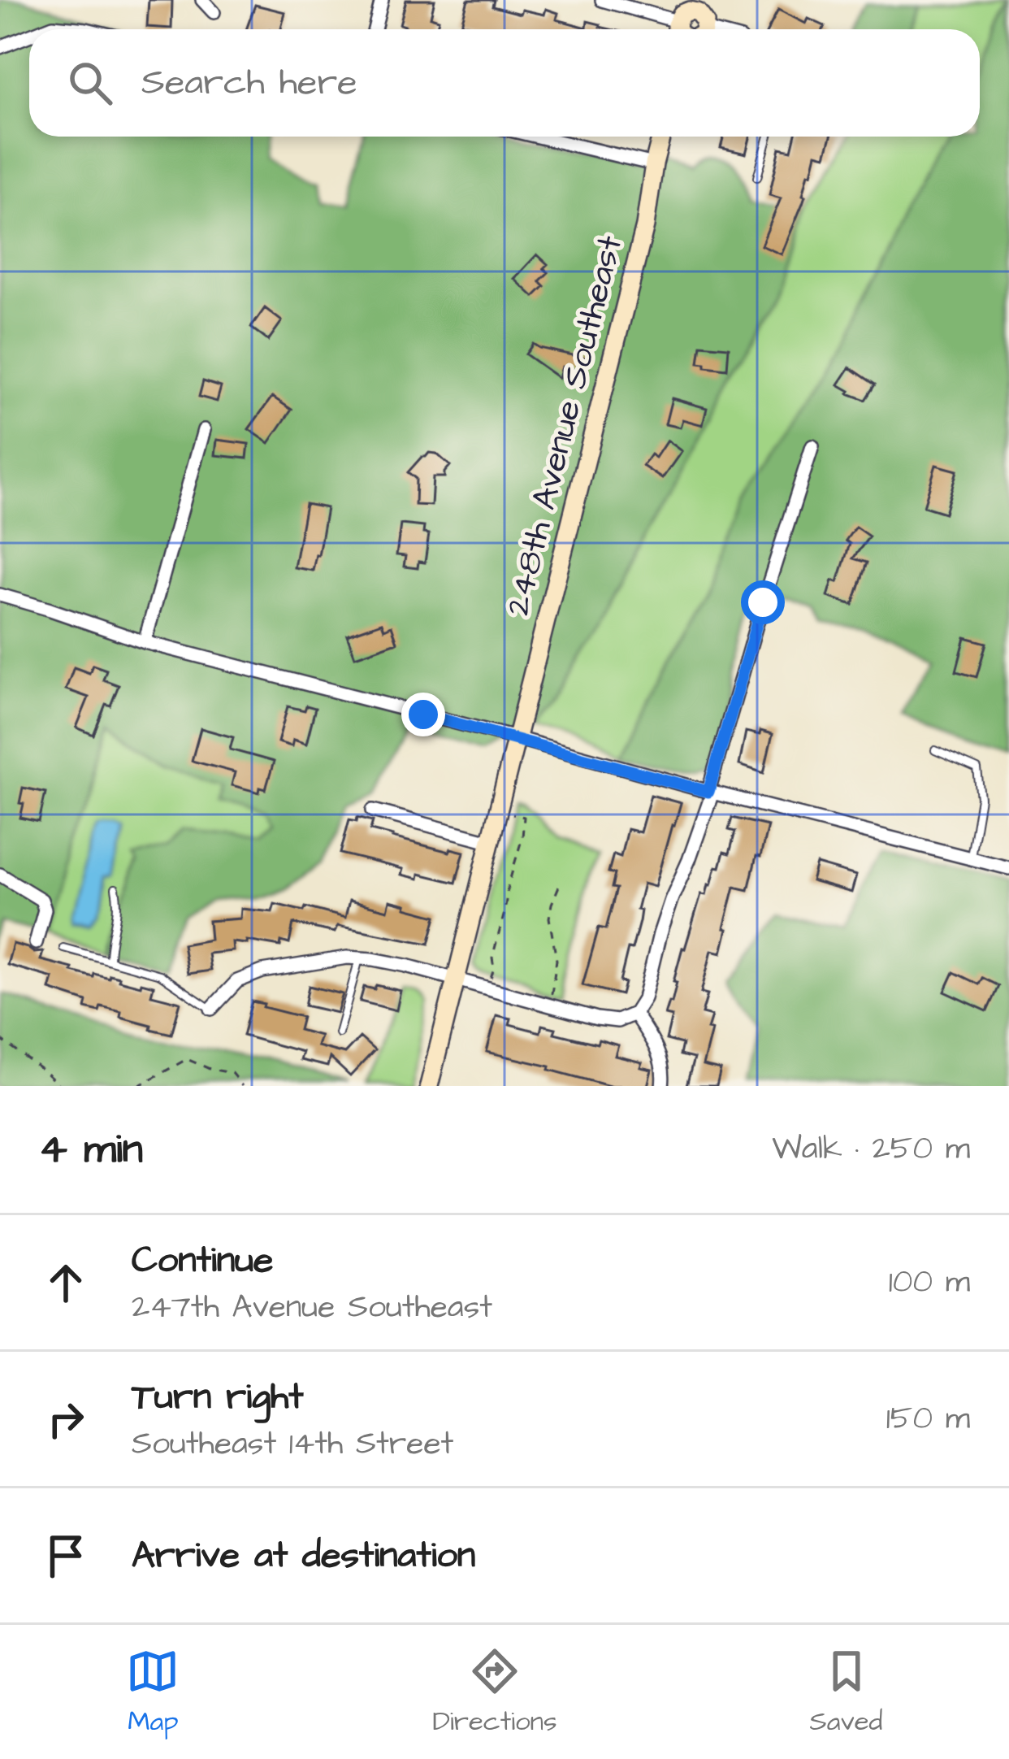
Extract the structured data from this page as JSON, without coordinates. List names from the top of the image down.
{
  "streets": {
    "street": ["248th Avenue Southeast"]
  },
  "page": {
    "search": "Search here",
    "heading": ["4 min", "Walk · 250 m"],
    "list": [
      ["Continue", "247th Avenue Southeast", "100 m"],
      ["Turn right", "Southeast 14th Street", "150 m"],
      "Arrive at destination"
    ],
    "nav": ["Map", "Directions", "Saved"]
  }
}
